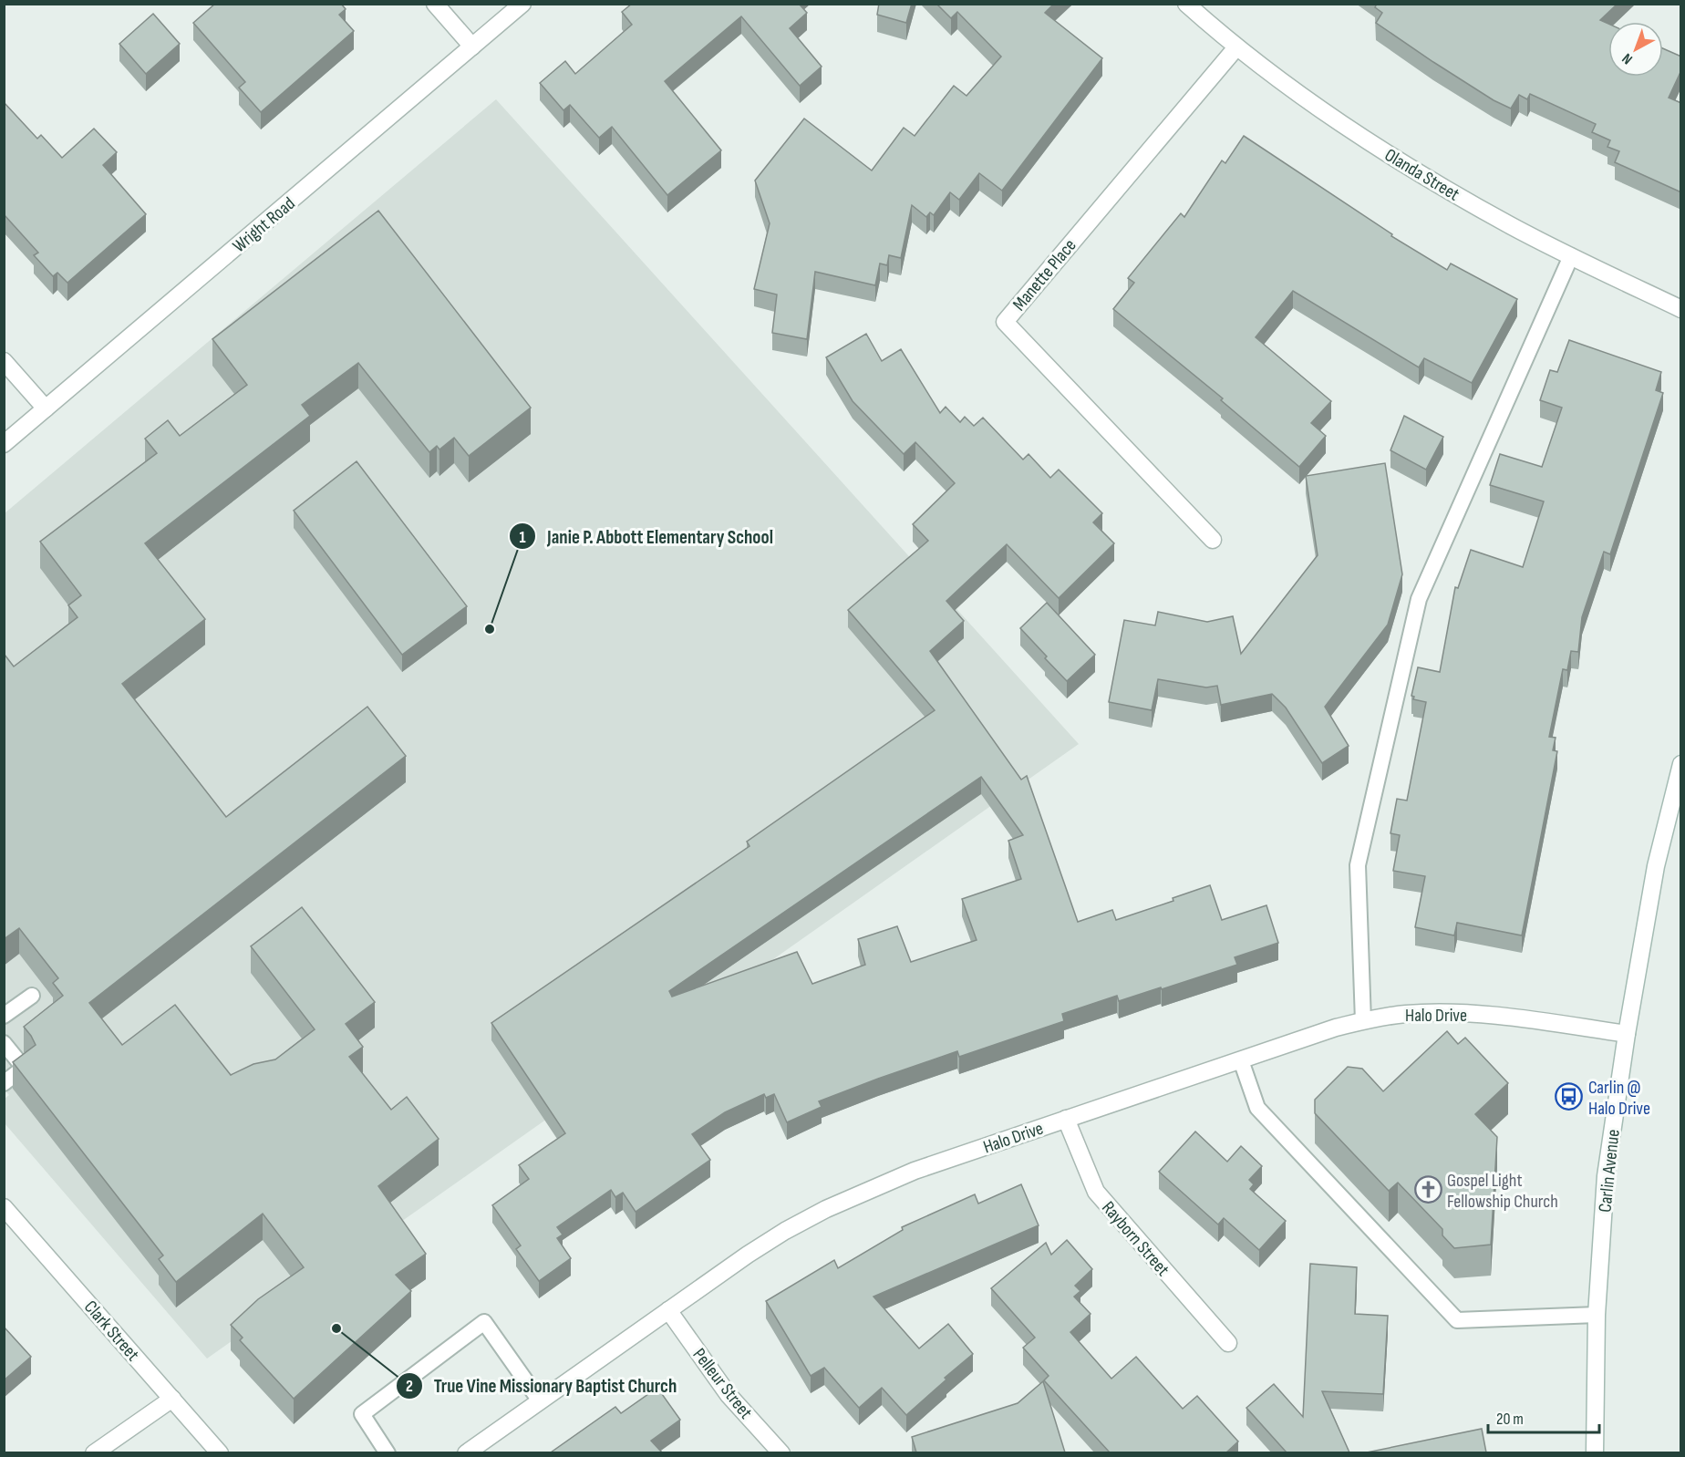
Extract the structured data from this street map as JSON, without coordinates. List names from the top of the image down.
{
  "streets": {
    "street": [
      "Olanda Street",
      "Wright Road",
      "Manette Place",
      "Halo Drive",
      "Carlin Avenue",
      "Rayborn Street",
      "Clark Street",
      "Pelleur Street"
    ]
  },
  "crossings": [
    ["Olanda Street", "Manette Place"],
    ["Halo Drive", "Carlin Avenue"],
    ["Halo Drive", "Rayborn Street"],
    ["Halo Drive", "Pelleur Street"]
  ],
  "places": {
    "other": ["Janie P. Abbott Elementary School", "True Vine Missionary Baptist Church"],
    "bus stop": ["Carlin @ Halo Drive"],
    "church": ["Gospel Light Fellowship Church"]
  },
  "scale_bar": "20 m",
  "north": "bottom left"
}
